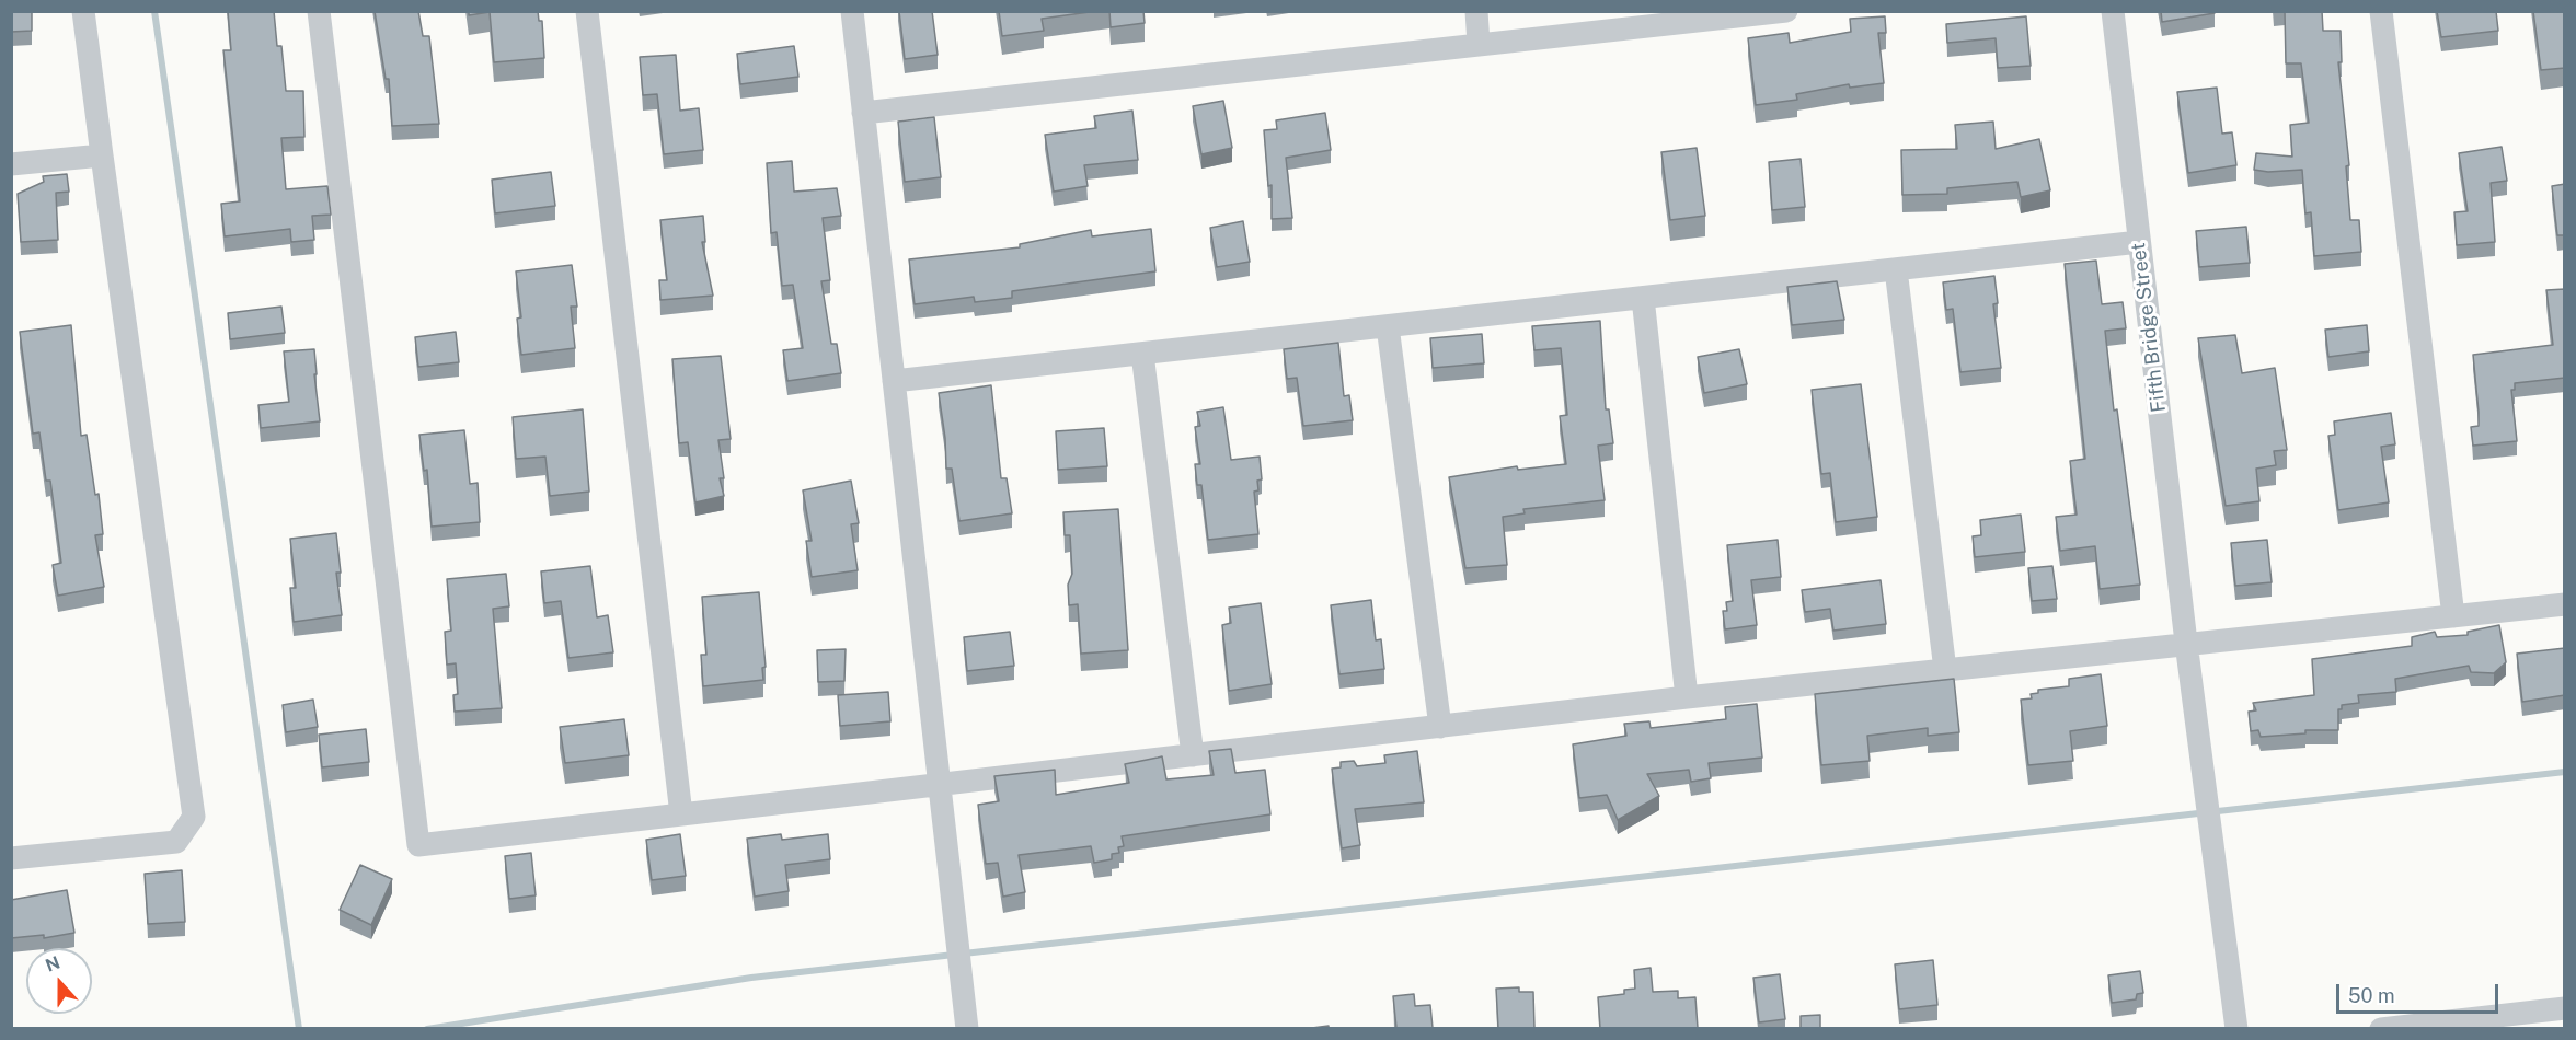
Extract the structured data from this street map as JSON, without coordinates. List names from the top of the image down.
{
  "streets": {
    "street": ["Fifth Bridge Street"]
  },
  "scale_bar": "50 m",
  "north": "top"
}
